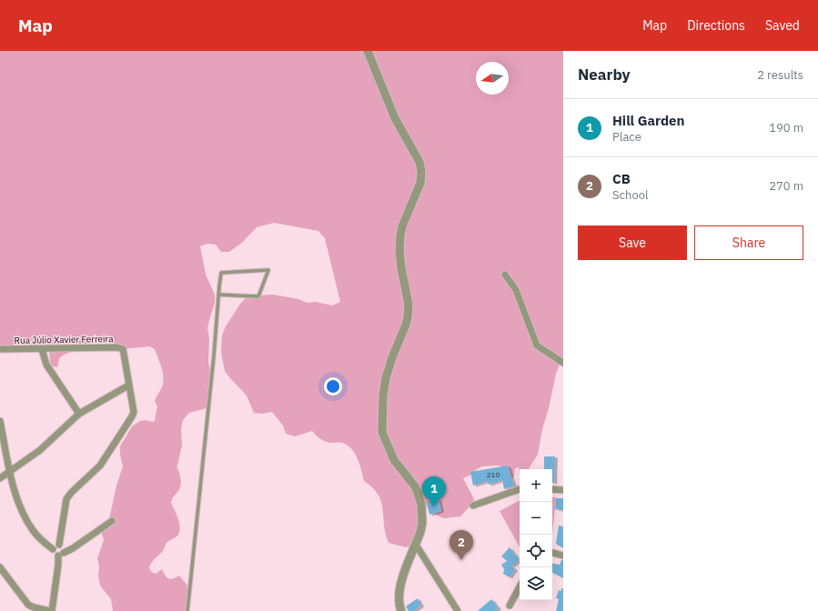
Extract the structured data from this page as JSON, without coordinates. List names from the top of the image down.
{
  "streets": {
    "street": ["Rua Júlio Xavier Ferreira"]
  },
  "house_numbers": ["210"],
  "north": "left",
  "page": {
    "header": "Map",
    "nav": ["Map", "Directions", "Saved"],
    "heading": ["Nearby", "2 results"],
    "list": [
      {
        "mark": "1",
        "name": "Hill Garden",
        "note": "Place",
        "value": "190 m"
      },
      {
        "mark": "2",
        "name": "CB",
        "note": "School",
        "value": "270 m"
      }
    ],
    "buttons": ["Save", "Share"],
    "map_buttons": ["+", "−"],
    "pins": ["1", "2"]
  }
}
